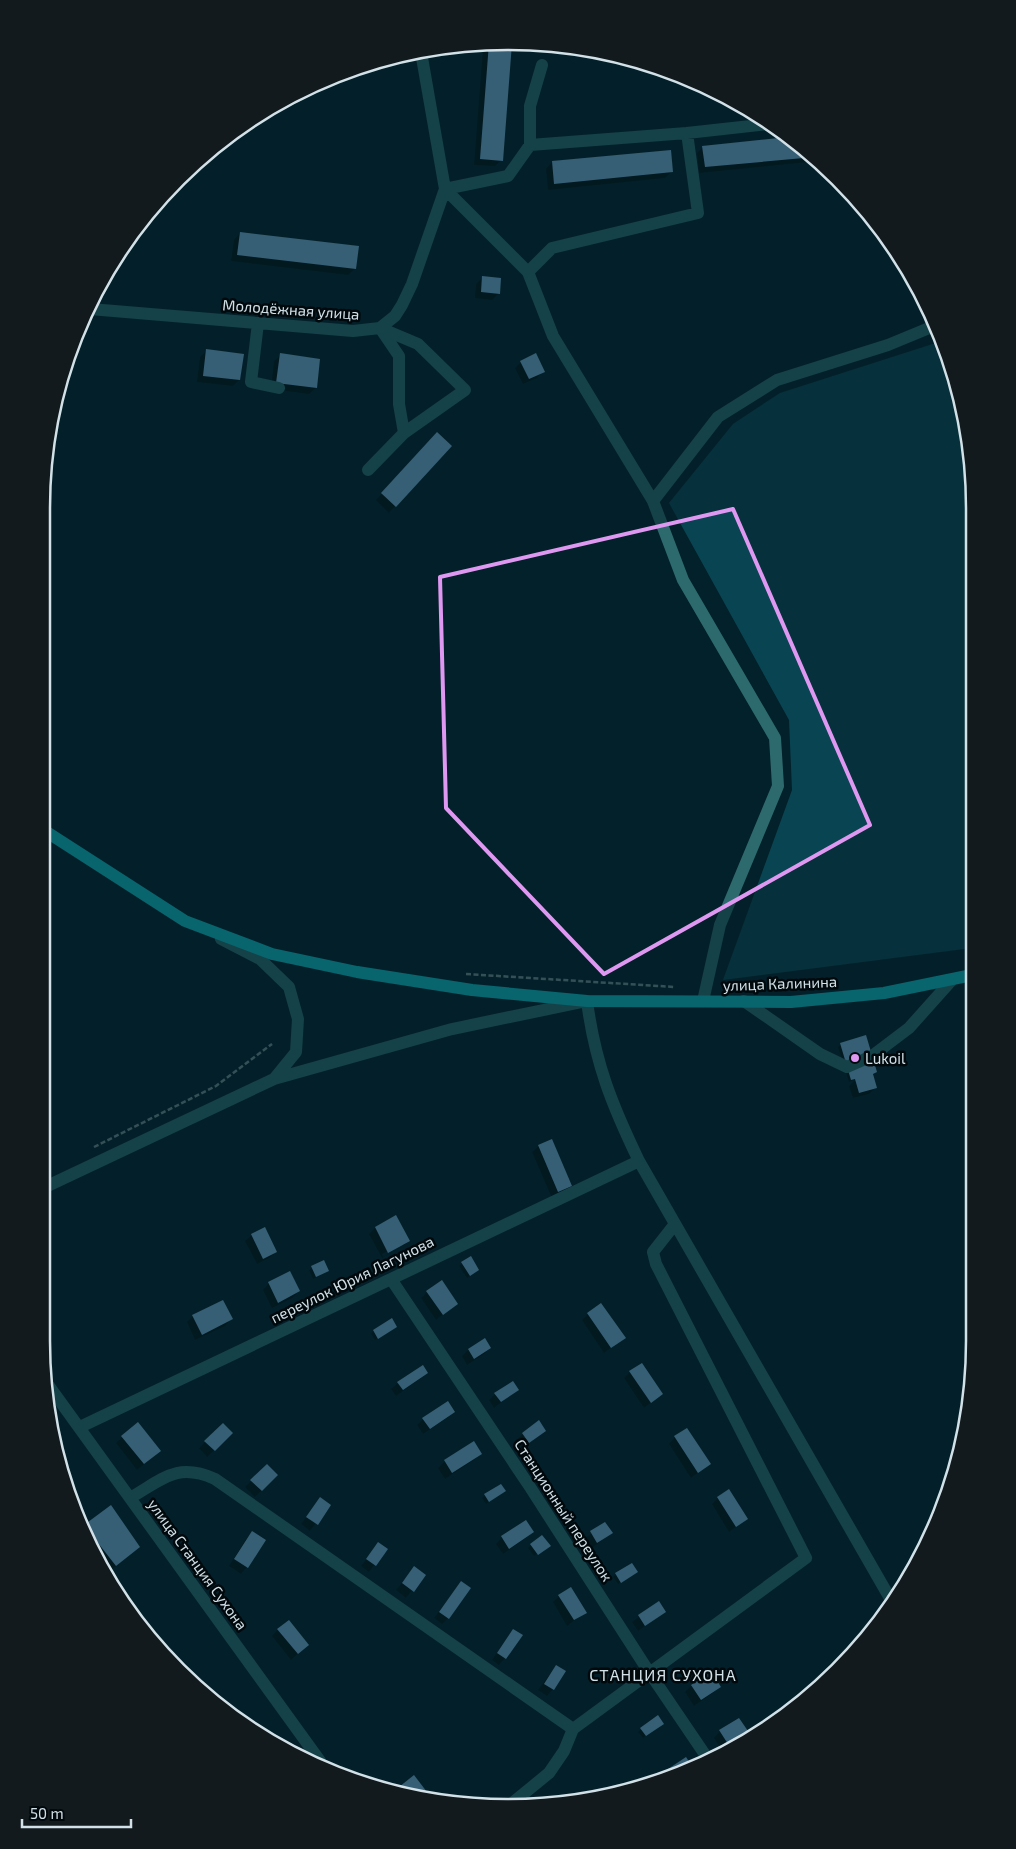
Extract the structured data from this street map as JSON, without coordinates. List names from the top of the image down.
{
  "streets": {
    "main road": ["улица Калинина"],
    "street": [
      "Молодёжная улица",
      "переулок Юрия Лагунова",
      "Станционный переулок",
      "улица Станция Сухона"
    ]
  },
  "crossings": [
    ["переулок Юрия Лагунова", "Станционный переулок"],
    ["переулок Юрия Лагунова", "улица Станция Сухона"]
  ],
  "districts": ["СТАНЦИЯ СУХОНА"],
  "places": ["Lukoil"],
  "scale_bar": "50 m"
}
